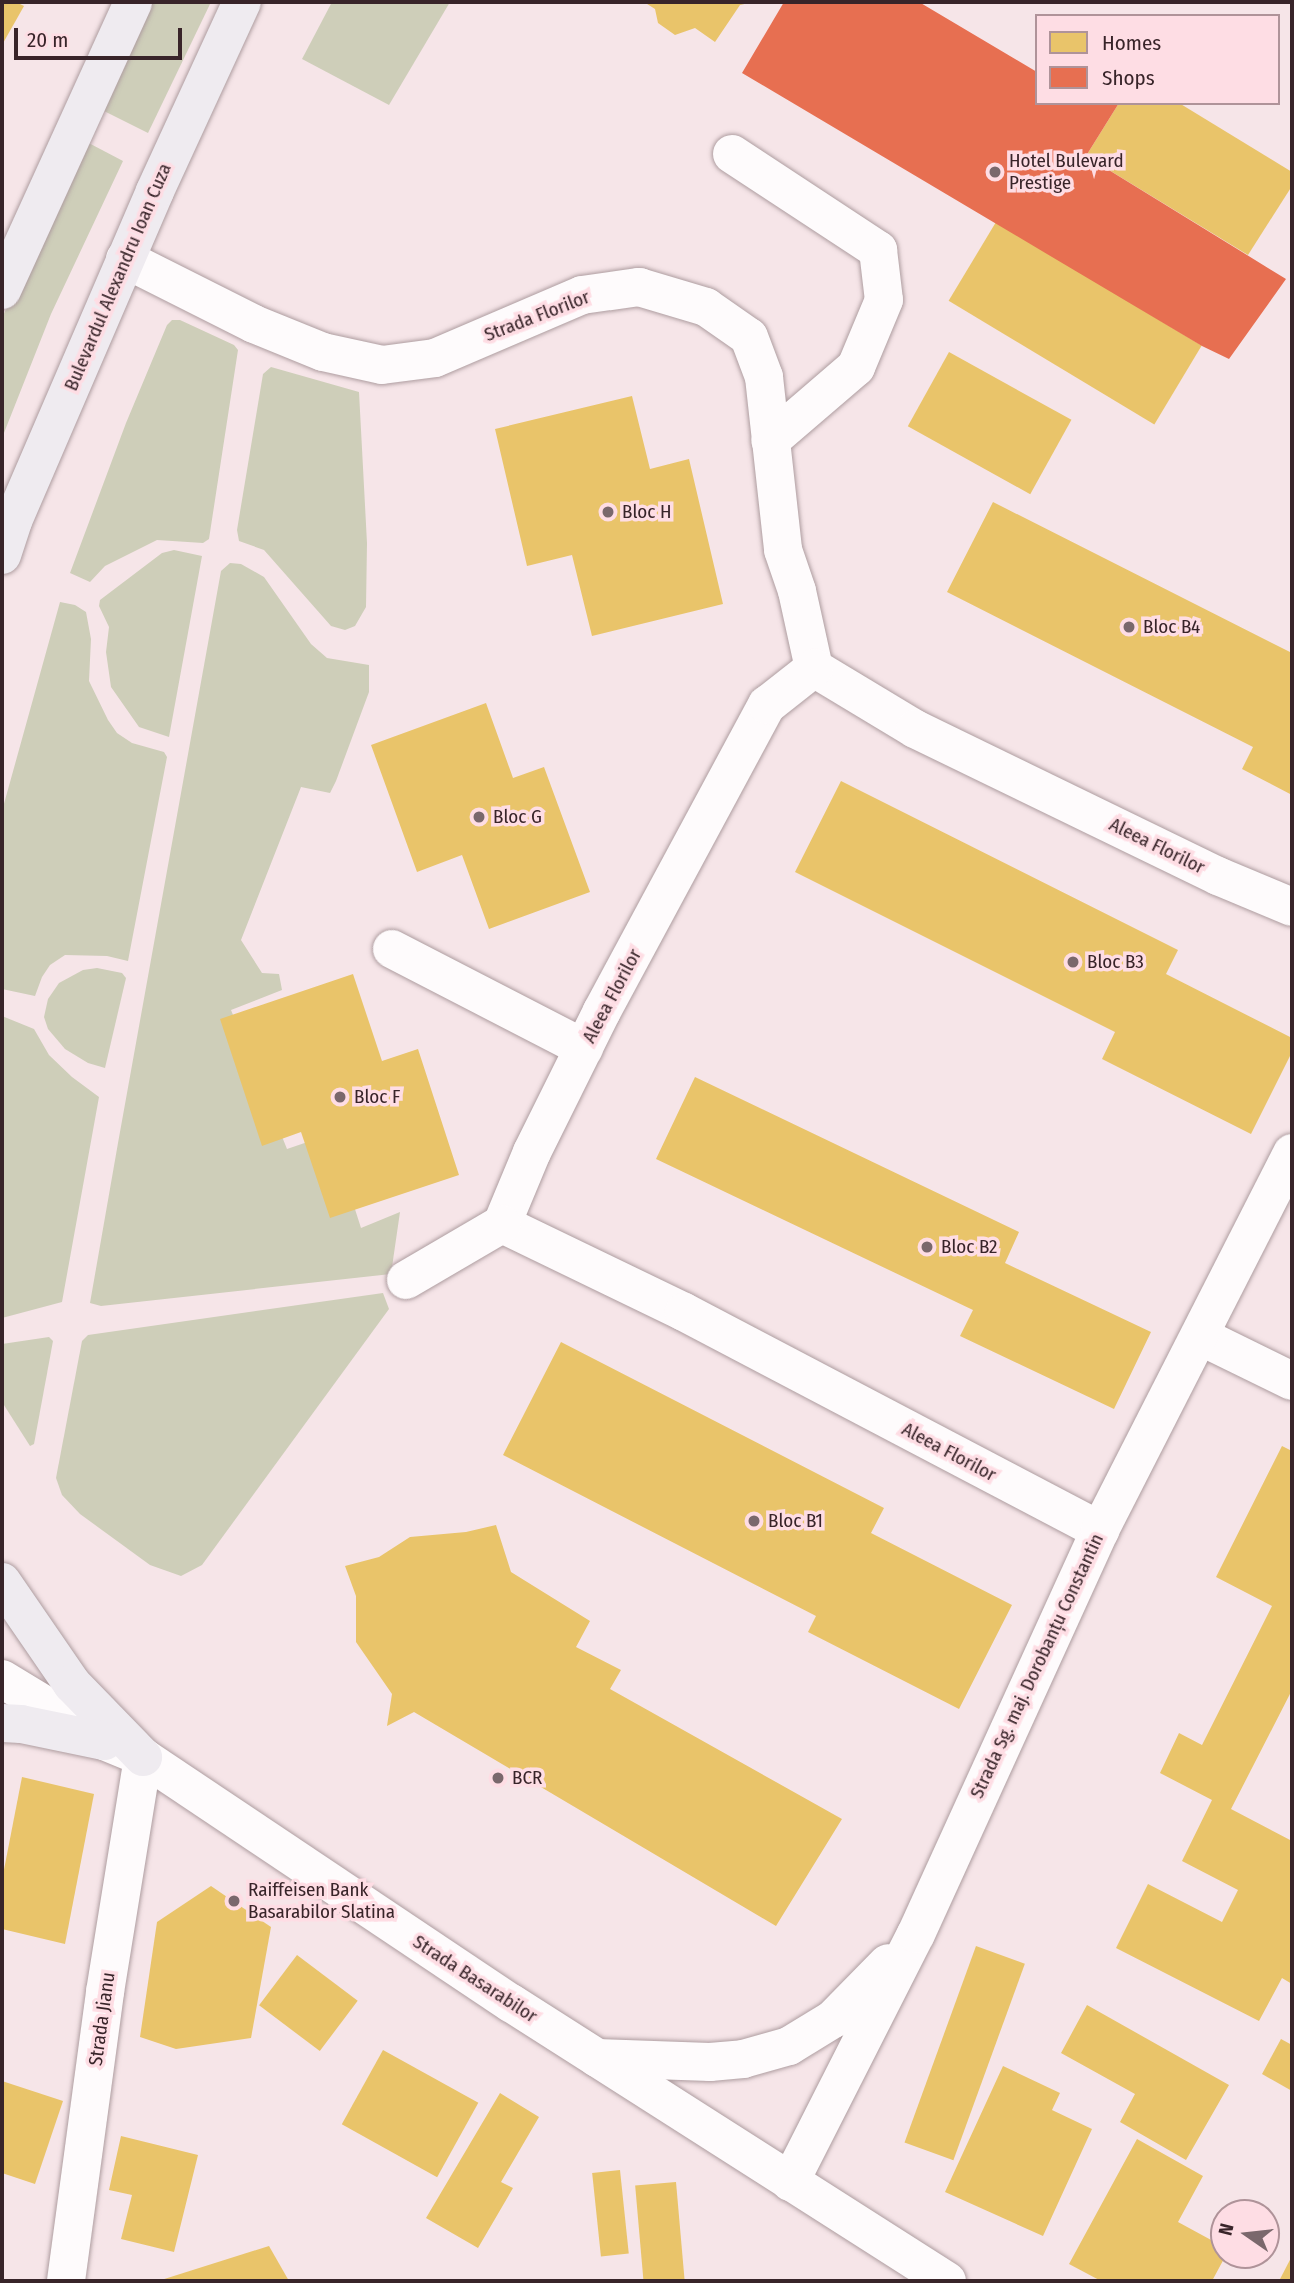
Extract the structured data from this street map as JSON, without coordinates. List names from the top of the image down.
{
  "streets": {
    "main road": ["Bulevardul Alexandru Ioan Cuza"],
    "street": [
      "Strada Florilor",
      "Aleea Florilor",
      "Strada Sg. maj. Dorobanțu Constantin",
      "Strada Basarabilor",
      "Strada Jianu"
    ]
  },
  "crossings": [
    ["Bulevardul Alexandru Ioan Cuza", "Strada Florilor"],
    ["Strada Florilor", "Aleea Florilor"],
    ["Aleea Florilor", "Strada Sg. maj. Dorobanțu Constantin"],
    ["Strada Sg. maj. Dorobanțu Constantin", "Strada Basarabilor"],
    ["Strada Basarabilor", "Strada Jianu"]
  ],
  "places": [
    "Hotel Bulevard Prestige",
    "Bloc H",
    "Bloc B4",
    "Bloc G",
    "Bloc B3",
    "Bloc F",
    "Bloc B2",
    "Bloc B1",
    "BCR",
    "Raiffeisen Bank Basarabilor Slatina"
  ],
  "legend": ["Homes", "Shops"],
  "scale_bar": "20 m",
  "north": "left"
}
